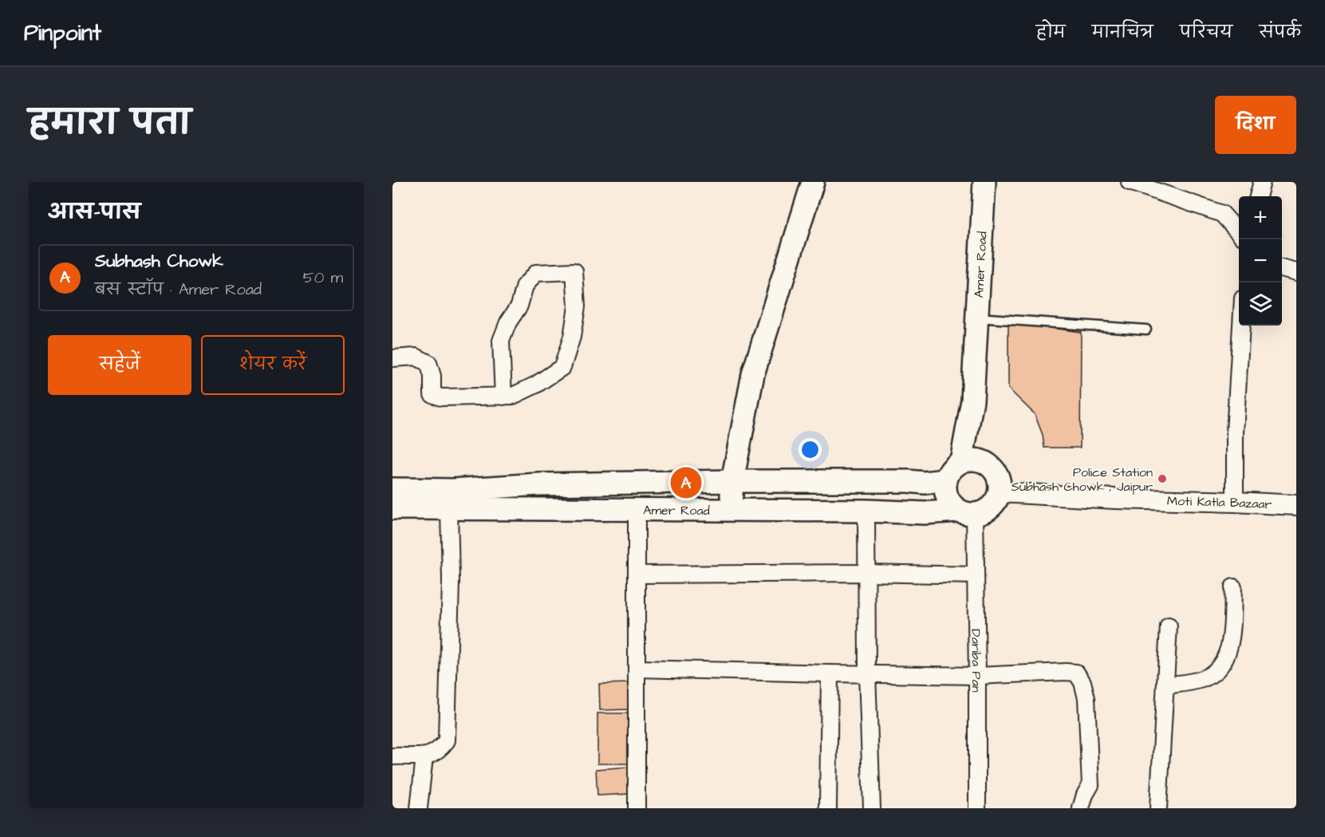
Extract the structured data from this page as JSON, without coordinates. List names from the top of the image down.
{
  "streets": {
    "main road": ["Amer Road"],
    "street": ["Moti Katla Bazaar", "Dariba Pan"]
  },
  "crossings": [
    ["Amer Road", "Moti Katla Bazaar"],
    ["Amer Road", "Dariba Pan"],
    ["Moti Katla Bazaar", "Dariba Pan"]
  ],
  "places": ["Police Station Subhash Chowk , Jaipur"],
  "page": {
    "header": "Pinpoint",
    "nav": [
      "होम",
      "मानचित्र",
      "परिचय",
      "संपर्क"
    ],
    "title": "हमारा पता",
    "buttons": [
      "दिशा",
      ["सहेजें", "शेयर करें"]
    ],
    "heading": "आस-पास",
    "map_buttons": ["+", "−"],
    "list": [
      {
        "mark": "A",
        "name": "Subhash Chowk",
        "note": "बस स्टॉप · Amer Road",
        "value": "50 m"
      }
    ],
    "pins": "A"
  }
}
